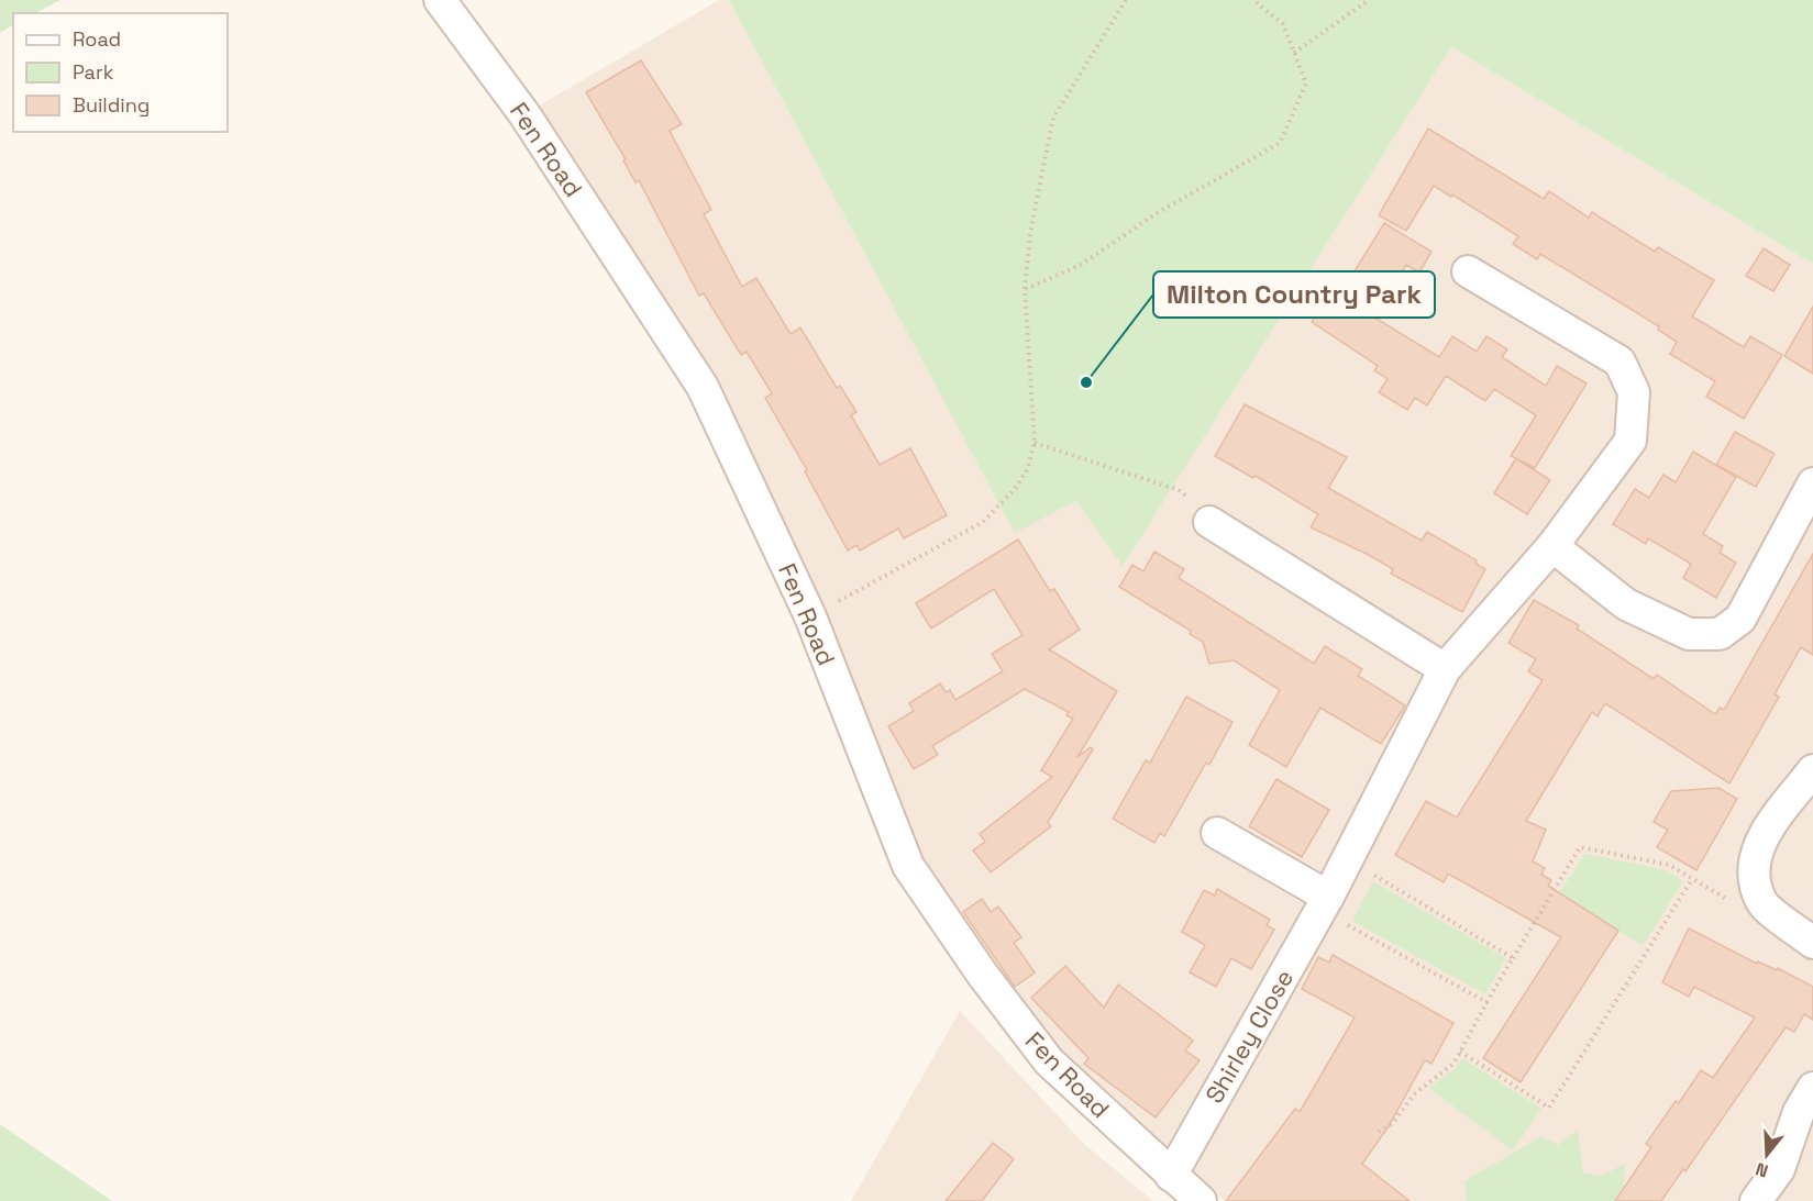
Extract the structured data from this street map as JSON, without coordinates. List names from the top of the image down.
{
  "streets": {
    "street": ["Fen Road", "Shirley Close"]
  },
  "crossings": [
    ["Fen Road", "Shirley Close"]
  ],
  "places": ["Milton Country Park"],
  "legend": ["Road", "Park", "Building"],
  "north": "bottom"
}
